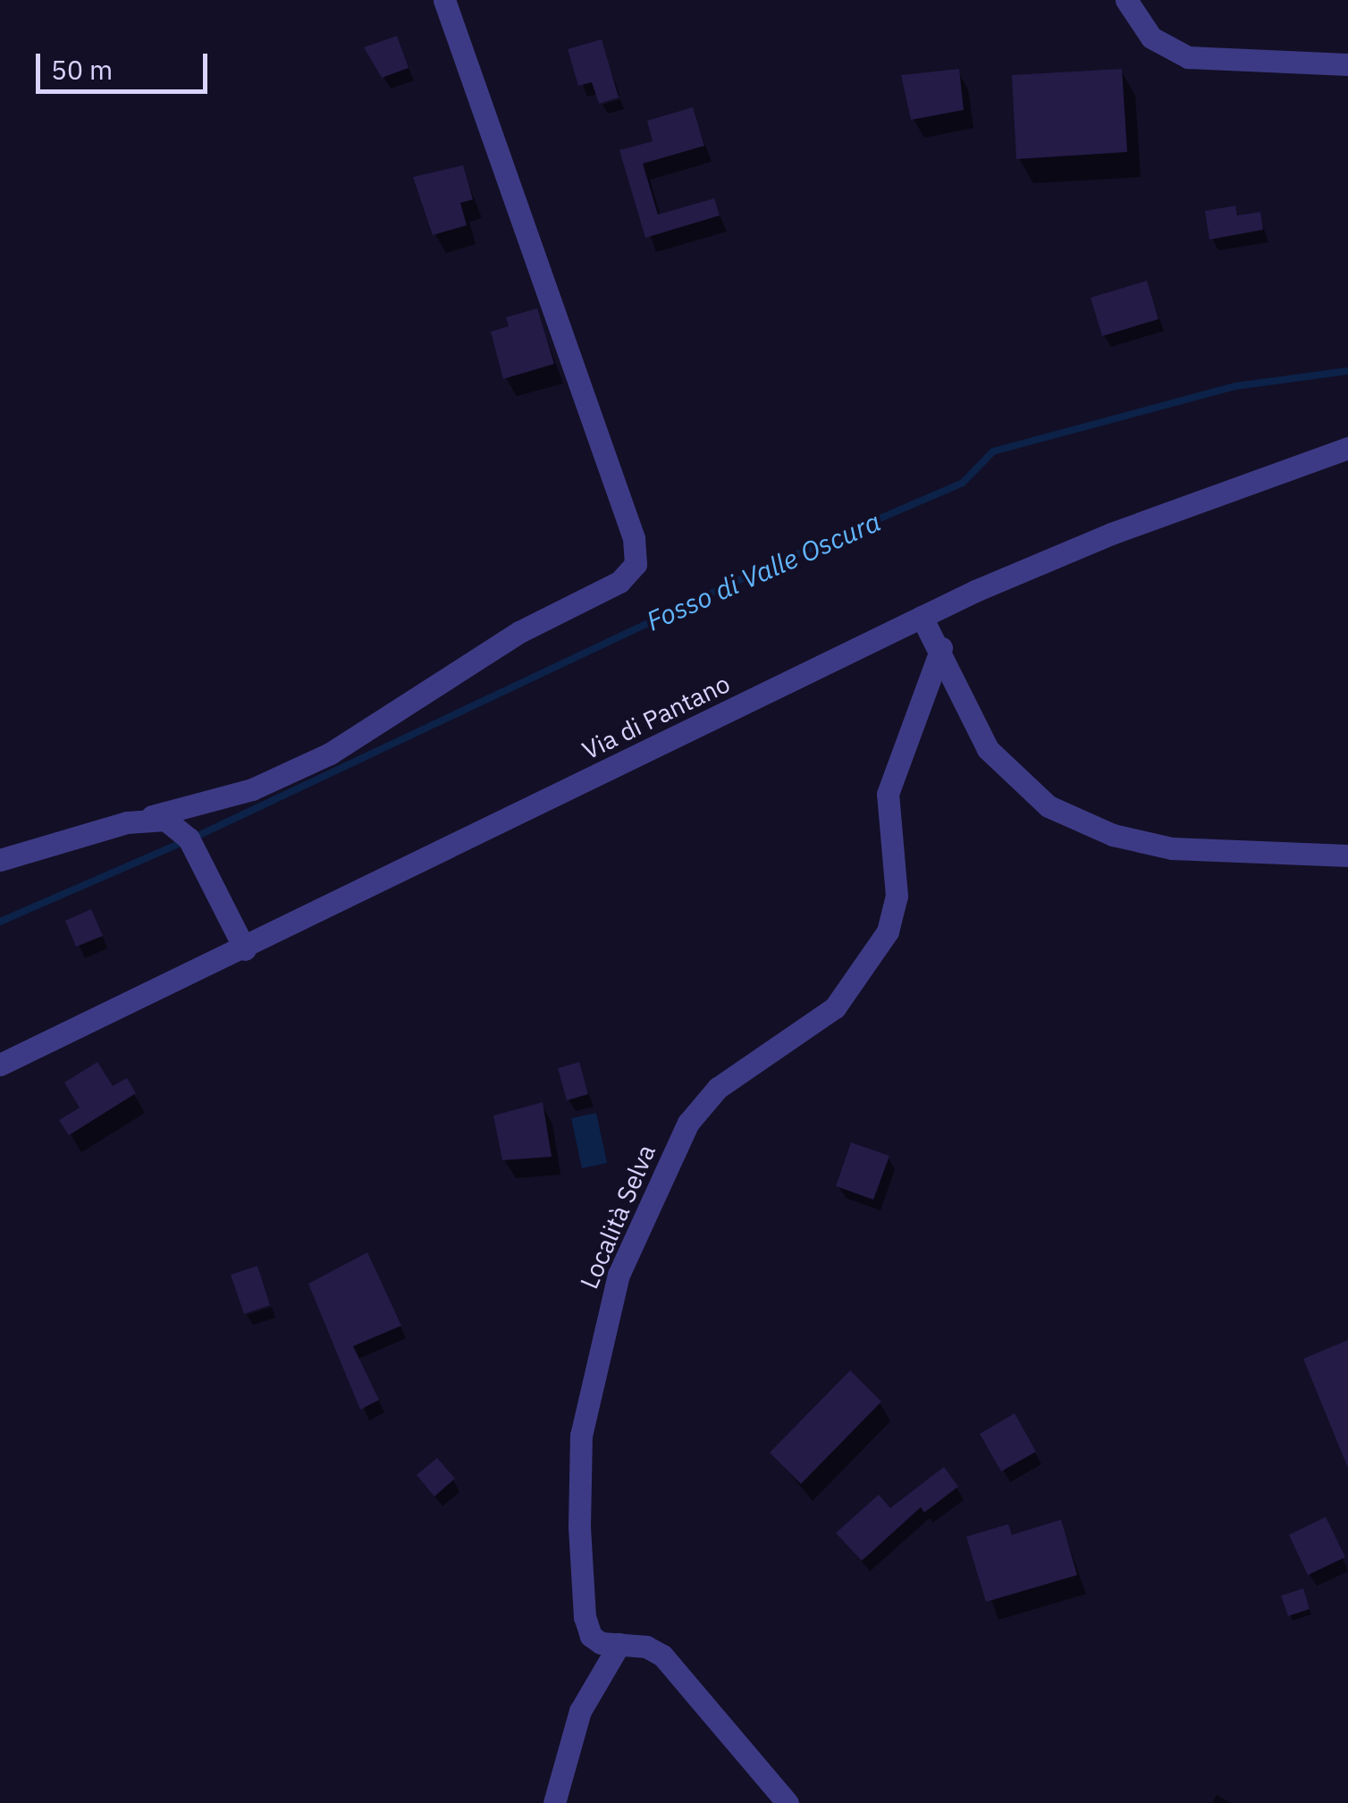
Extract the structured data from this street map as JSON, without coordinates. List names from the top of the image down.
{
  "streets": {
    "street": ["Via di Pantano", "Località Selva"]
  },
  "water": ["Fosso di Valle Oscura"],
  "scale_bar": "50 m"
}
